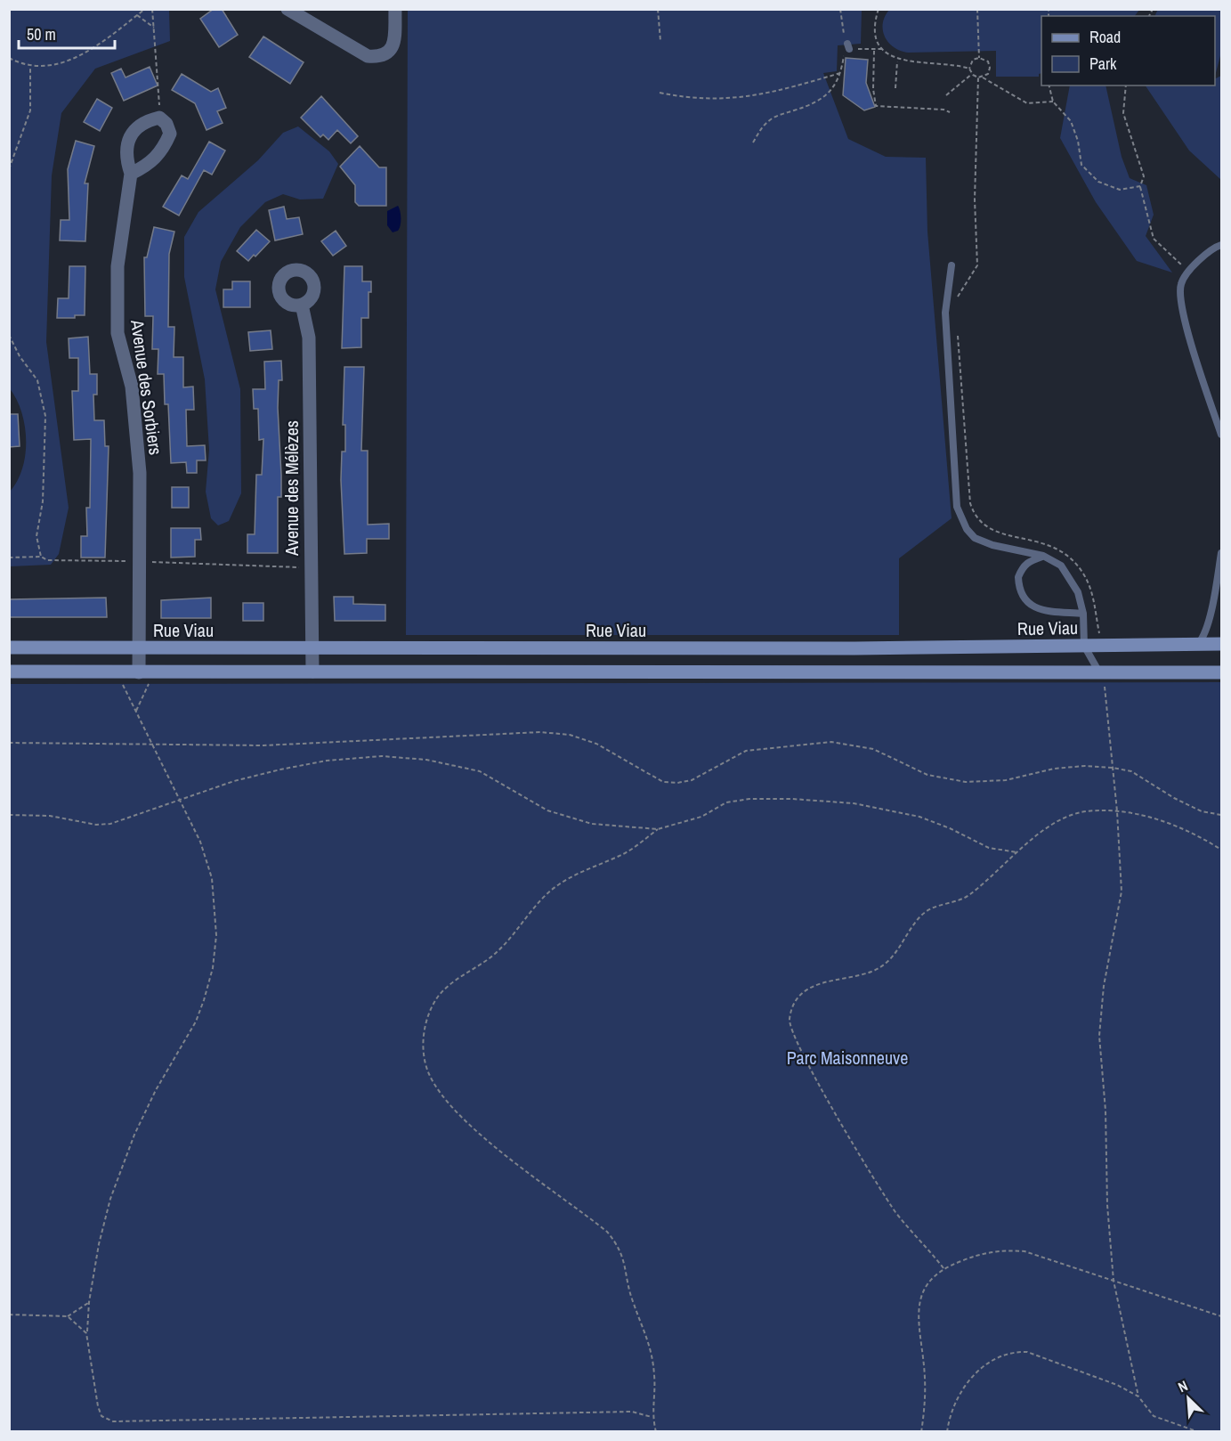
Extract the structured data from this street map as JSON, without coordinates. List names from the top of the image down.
{
  "streets": {
    "main road": ["Rue Viau"],
    "street": ["Avenue des Sorbiers", "Avenue des Mélèzes"]
  },
  "crossings": [
    ["Avenue des Sorbiers", "Rue Viau"],
    ["Avenue des Mélèzes", "Rue Viau"]
  ],
  "parks": ["Parc Maisonneuve"],
  "legend": ["Road", "Park"],
  "scale_bar": "50 m",
  "north": "top left"
}
